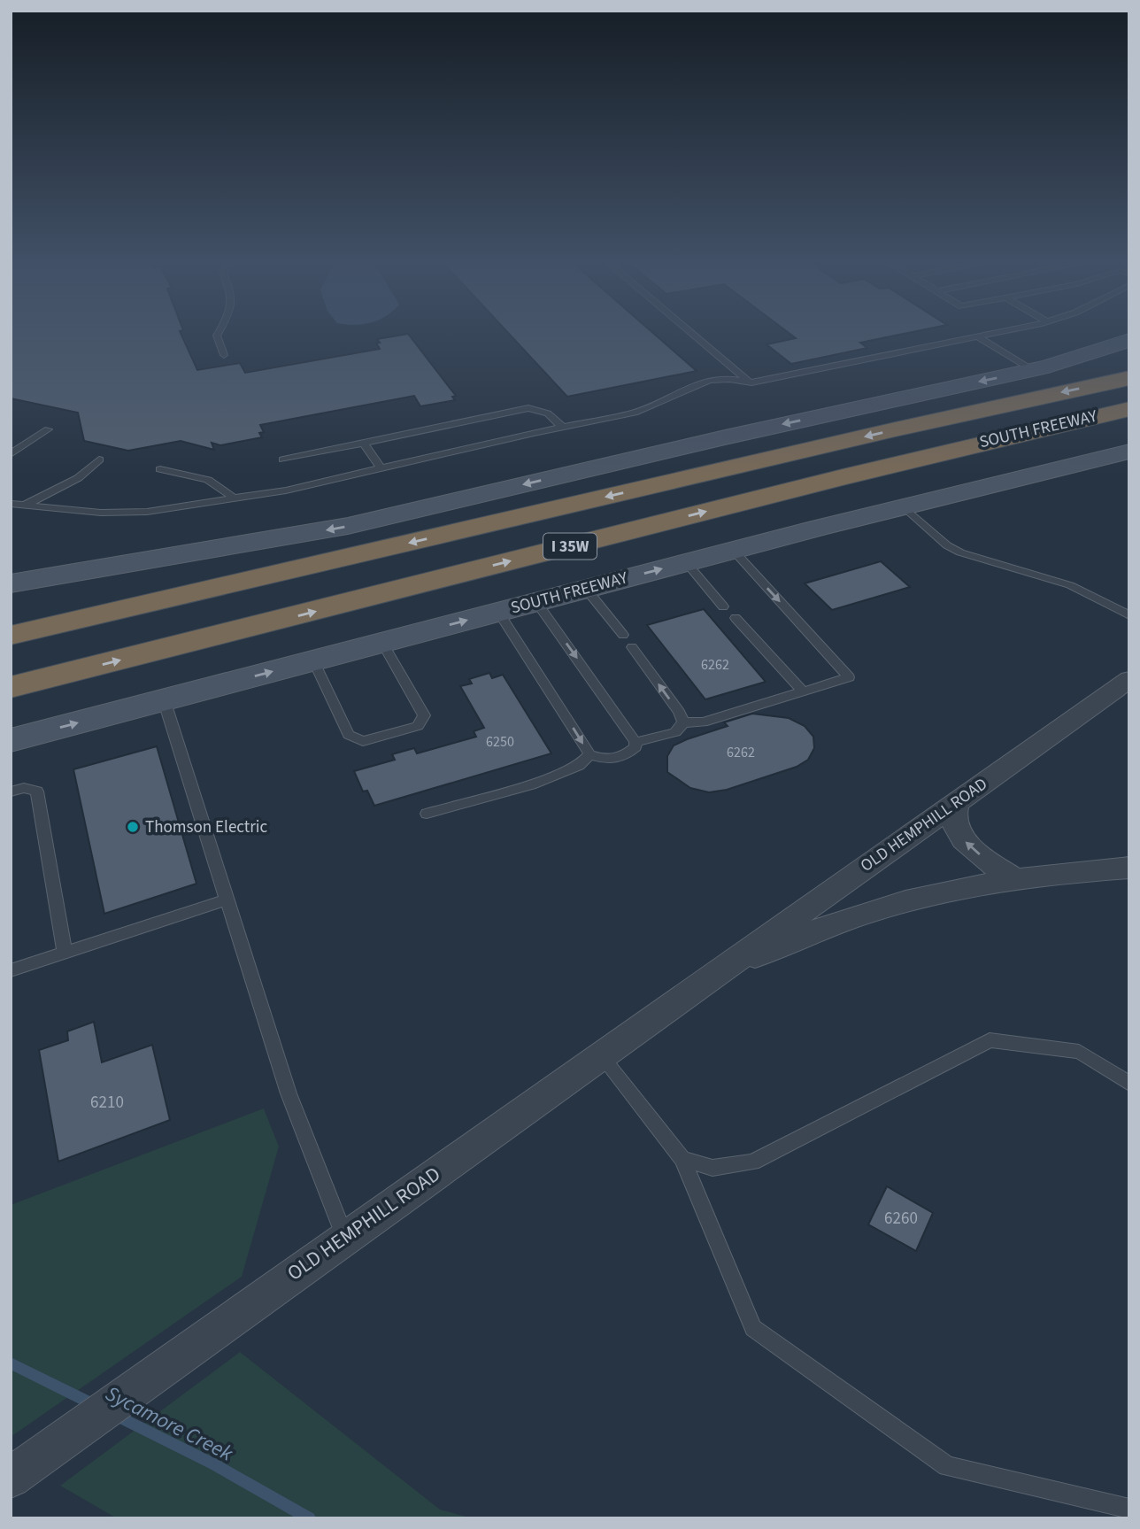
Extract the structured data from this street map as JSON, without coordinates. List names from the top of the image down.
{
  "streets": {
    "highway": ["SOUTH FREEWAY", "I 35W"],
    "street": ["OLD HEMPHILL ROAD"]
  },
  "water": ["Sycamore Creek"],
  "places": ["Thomson Electric"],
  "house_numbers": [
    "6262",
    "6250",
    "6262",
    "6210",
    "6260"
  ]
}
